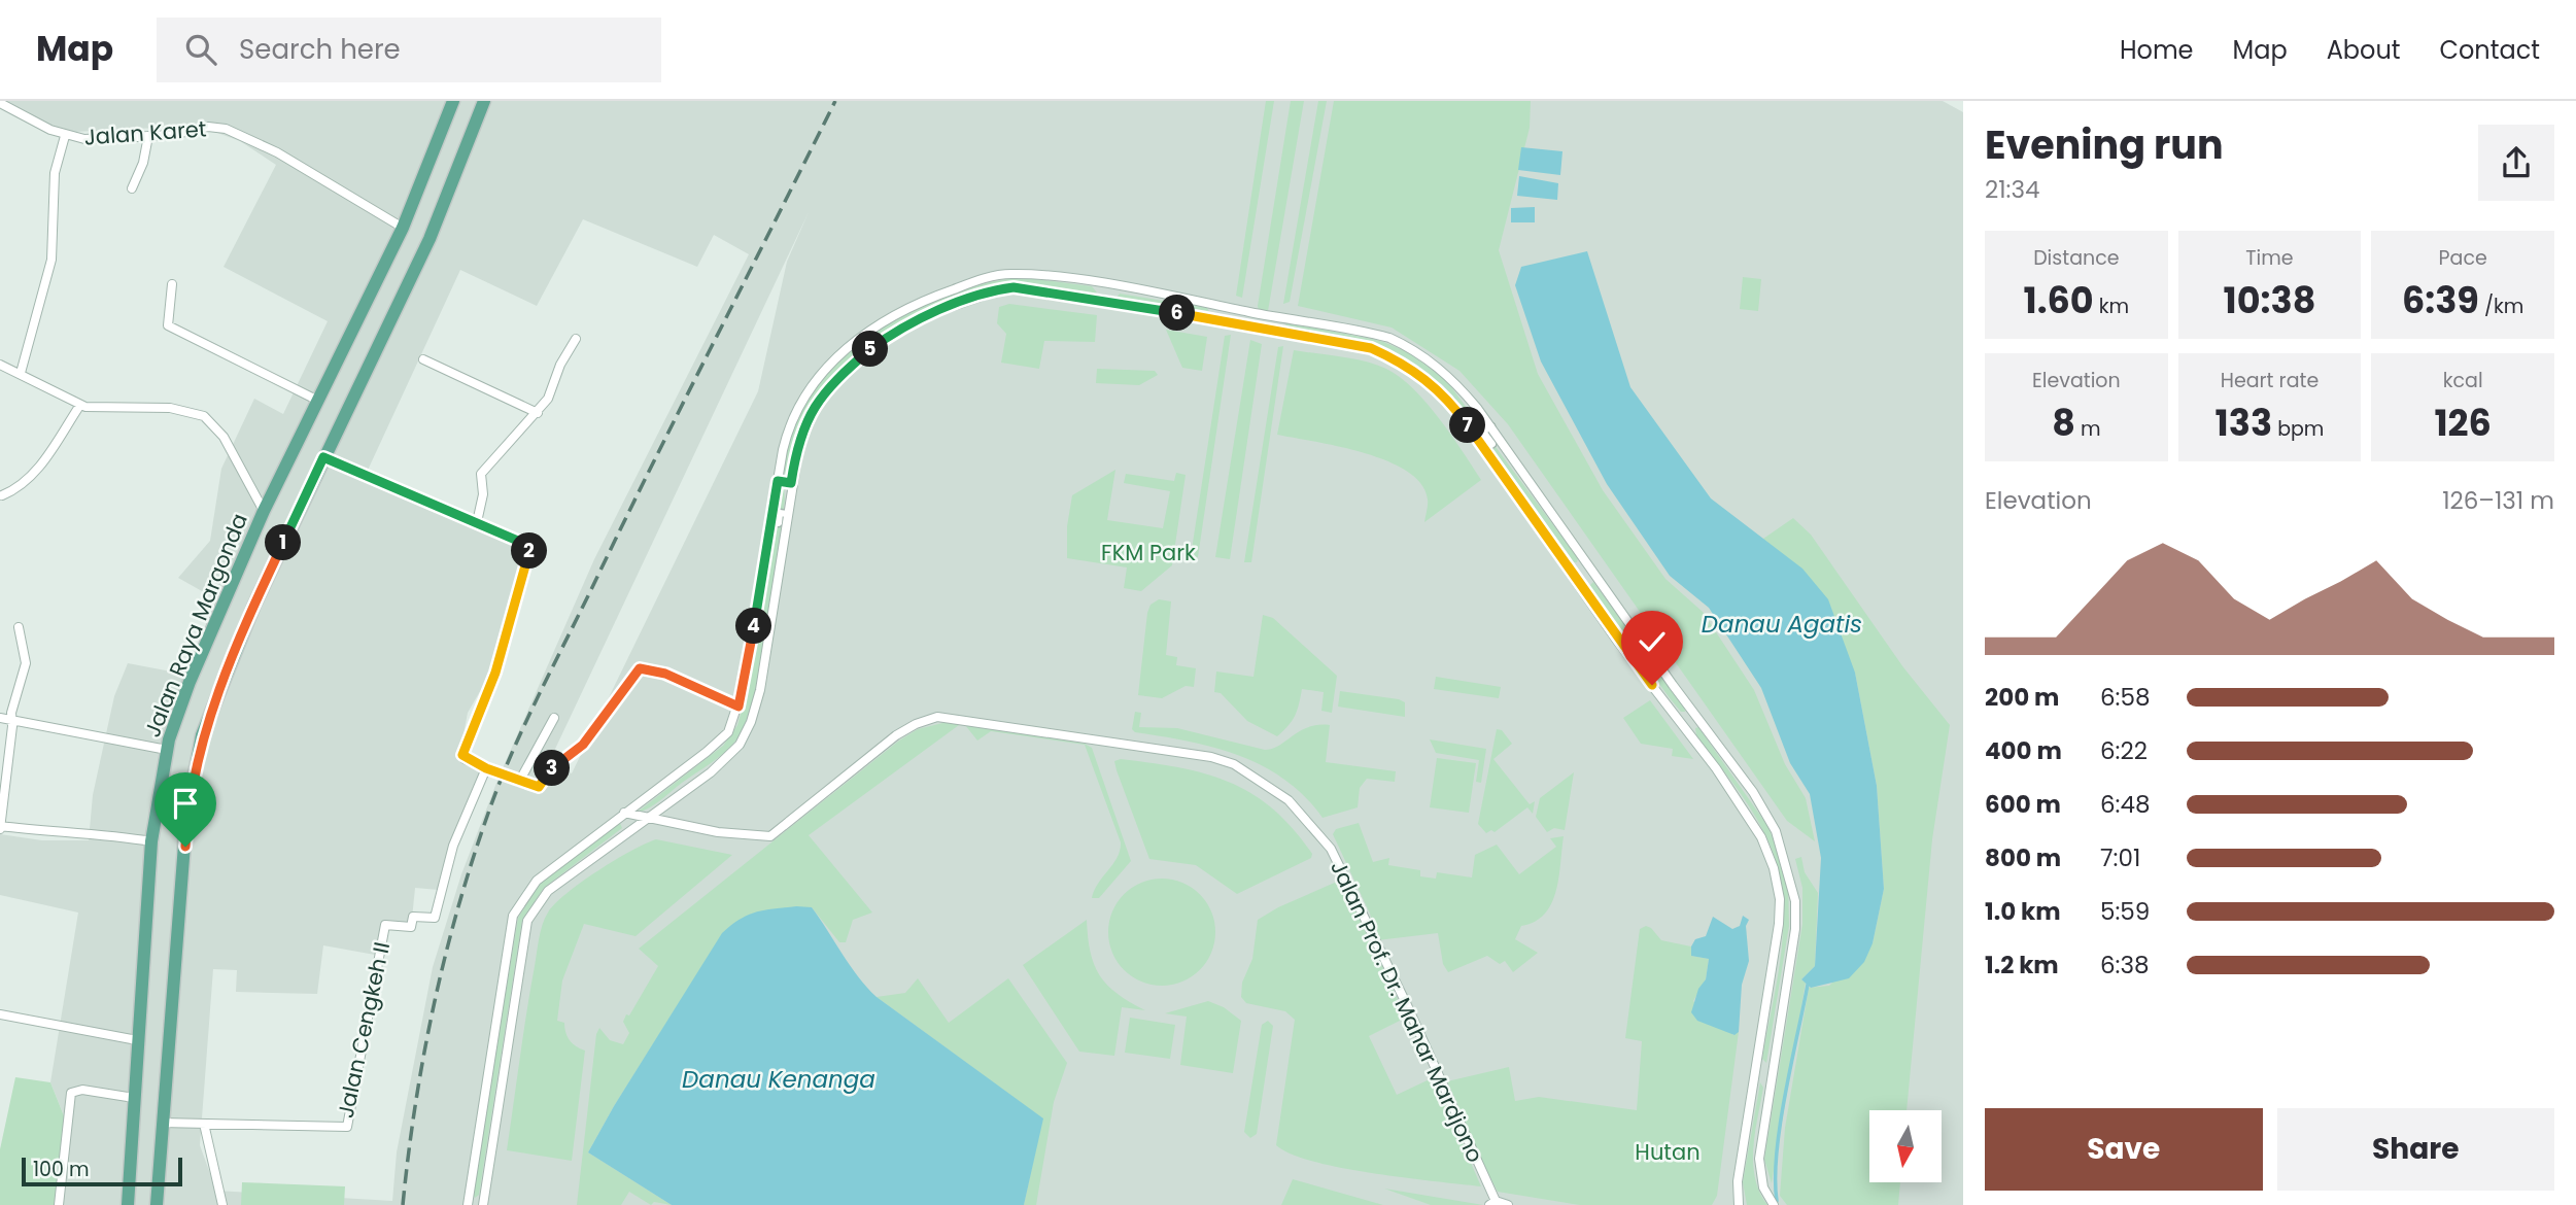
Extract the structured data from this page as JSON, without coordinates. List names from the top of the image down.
{
  "streets": {
    "main road": ["Jalan Raya Margonda"],
    "street": ["Jalan Karet", "Jalan Prof. Dr. Mahar Mardjono", "Jalan Cengkeh II"]
  },
  "crossings": [
    ["Jalan Karet", "Jalan Raya Margonda"]
  ],
  "water": ["Danau Agatis", "Danau Kenanga"],
  "parks": ["FKM Park", "Hutan"],
  "scale_bar": "100 m",
  "north": "bottom",
  "page": {
    "header": "Map",
    "search": "Search here",
    "nav": [
      "Home",
      "Map",
      "About",
      "Contact"
    ],
    "heading": ["Evening run", "21:34"],
    "stats": [
      ["Distance", "1.60 km"],
      ["Time", "10:38"],
      ["Pace", "6:39 /km"],
      ["Elevation", "8 m"],
      ["Heart rate", "133 bpm"],
      ["kcal", "126"]
    ],
    "pins": [
      "6",
      "5",
      "7",
      "1",
      "2",
      "4",
      "3"
    ],
    "chart": ["Elevation", "126–131 m"],
    "list": [
      {
        "name": "200 m",
        "note": "6:58"
      },
      {
        "name": "400 m",
        "note": "6:22"
      },
      {
        "name": "600 m",
        "note": "6:48"
      },
      {
        "name": "800 m",
        "note": "7:01"
      },
      {
        "name": "1.0 km",
        "note": "5:59"
      },
      {
        "name": "1.2 km",
        "note": "6:38"
      }
    ],
    "buttons": ["Save", "Share"],
    "scale": "100 m"
  }
}
